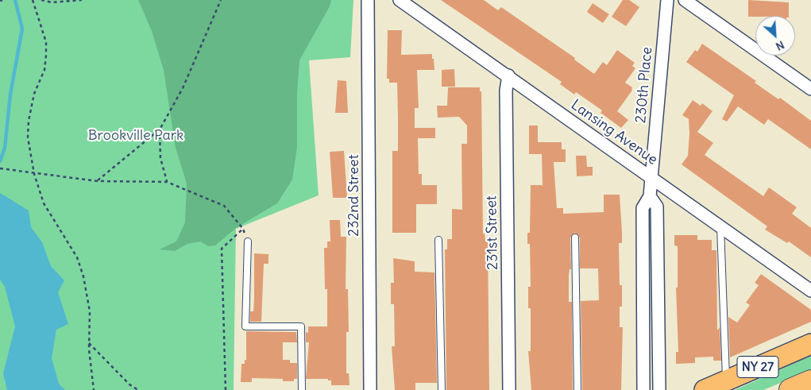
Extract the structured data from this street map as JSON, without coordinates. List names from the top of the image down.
{
  "streets": {
    "highway": ["NY 27"],
    "street": [
      "230th Place",
      "Lansing Avenue",
      "232nd Street",
      "231st Street"
    ]
  },
  "crossings": [
    ["230th Place", "Lansing Avenue"],
    ["Lansing Avenue", "231st Street"]
  ],
  "parks": ["Brookville Park"],
  "north": "bottom right"
}
